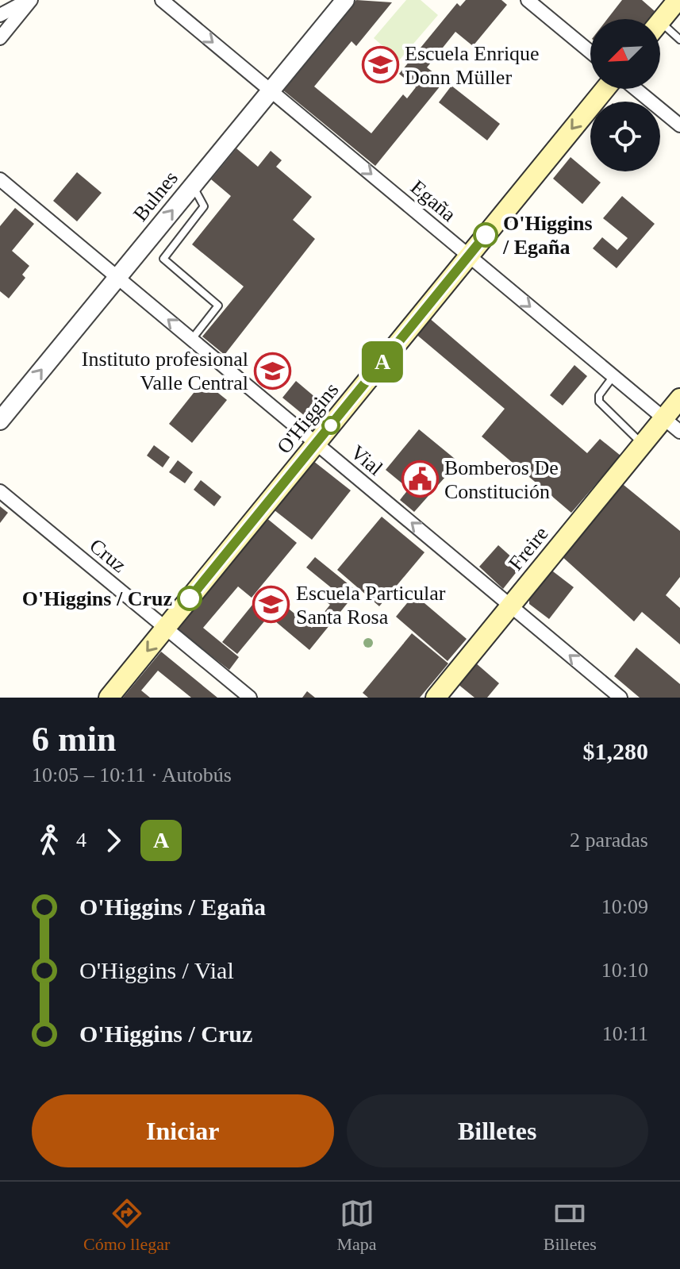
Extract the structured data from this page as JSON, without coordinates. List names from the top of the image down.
{
  "streets": {
    "main road": ["O'Higgins", "Freire"],
    "street": [
      "Bulnes",
      "Egaña",
      "Vial",
      "Cruz"
    ]
  },
  "crossings": [
    ["Bulnes", "Egaña"],
    ["Bulnes", "Vial"],
    ["Egaña", "O'Higgins"],
    ["Egaña", "Freire"],
    ["O'Higgins", "Vial"],
    ["O'Higgins", "Cruz"],
    ["Vial", "Freire"]
  ],
  "one_way": [
    "Bulnes",
    "Egaña",
    "O'Higgins",
    "Vial"
  ],
  "places": {
    "school or university": ["Escuela Enrique Donn Müller", "Instituto profesional Valle Central", "Escuela Particular Santa Rosa"],
    "other": ["O'Higgins / Egaña", "O'Higgins / Cruz"],
    "public building": ["Bomberos De Constitución"]
  },
  "lines": ["bus line A"],
  "north": "bottom left",
  "page": {
    "on_map": "A",
    "heading": ["6 min", "10:05 – 10:11 · Autobús", "$1,280"],
    "legs": ["4", "A", "2 paradas"],
    "list": [
      {
        "name": "O'Higgins / Egaña",
        "value": "10:09"
      },
      {
        "name": "O'Higgins / Vial",
        "value": "10:10"
      },
      {
        "name": "O'Higgins / Cruz",
        "value": "10:11"
      }
    ],
    "buttons": ["Iniciar", "Billetes"],
    "tabs": ["Cómo llegar", "Mapa", "Billetes"]
  }
}
